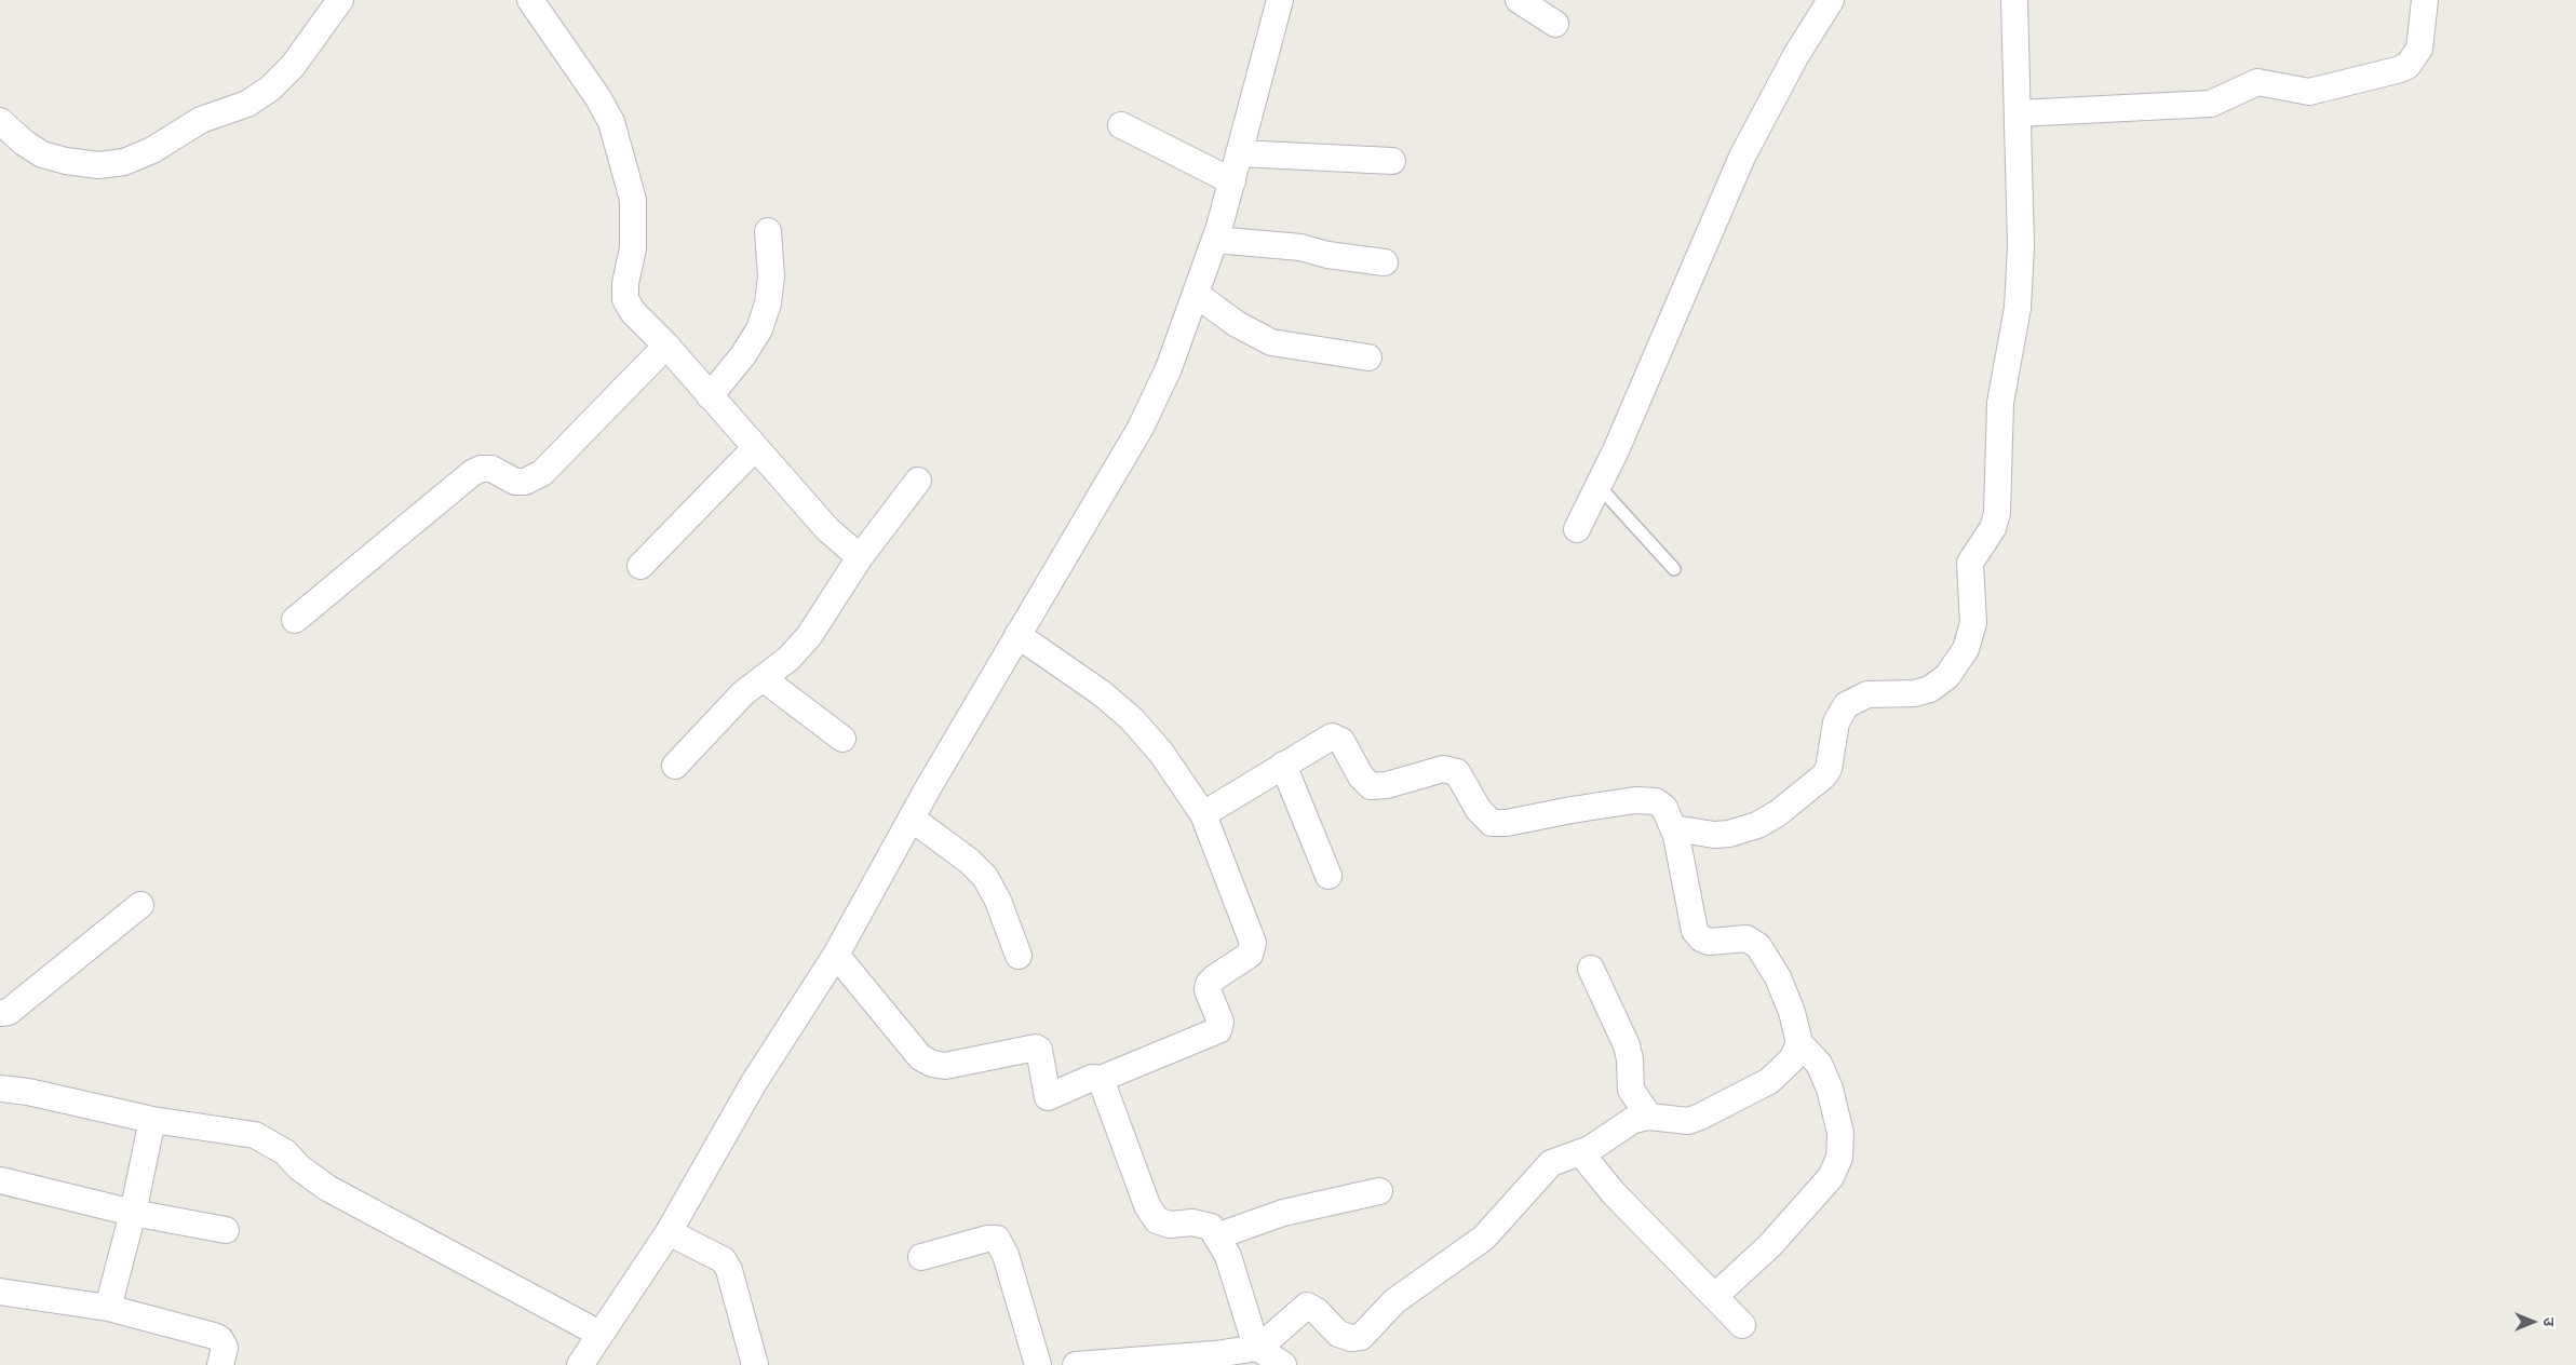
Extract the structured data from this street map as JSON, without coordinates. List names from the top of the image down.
{
  "north": "right"
}
